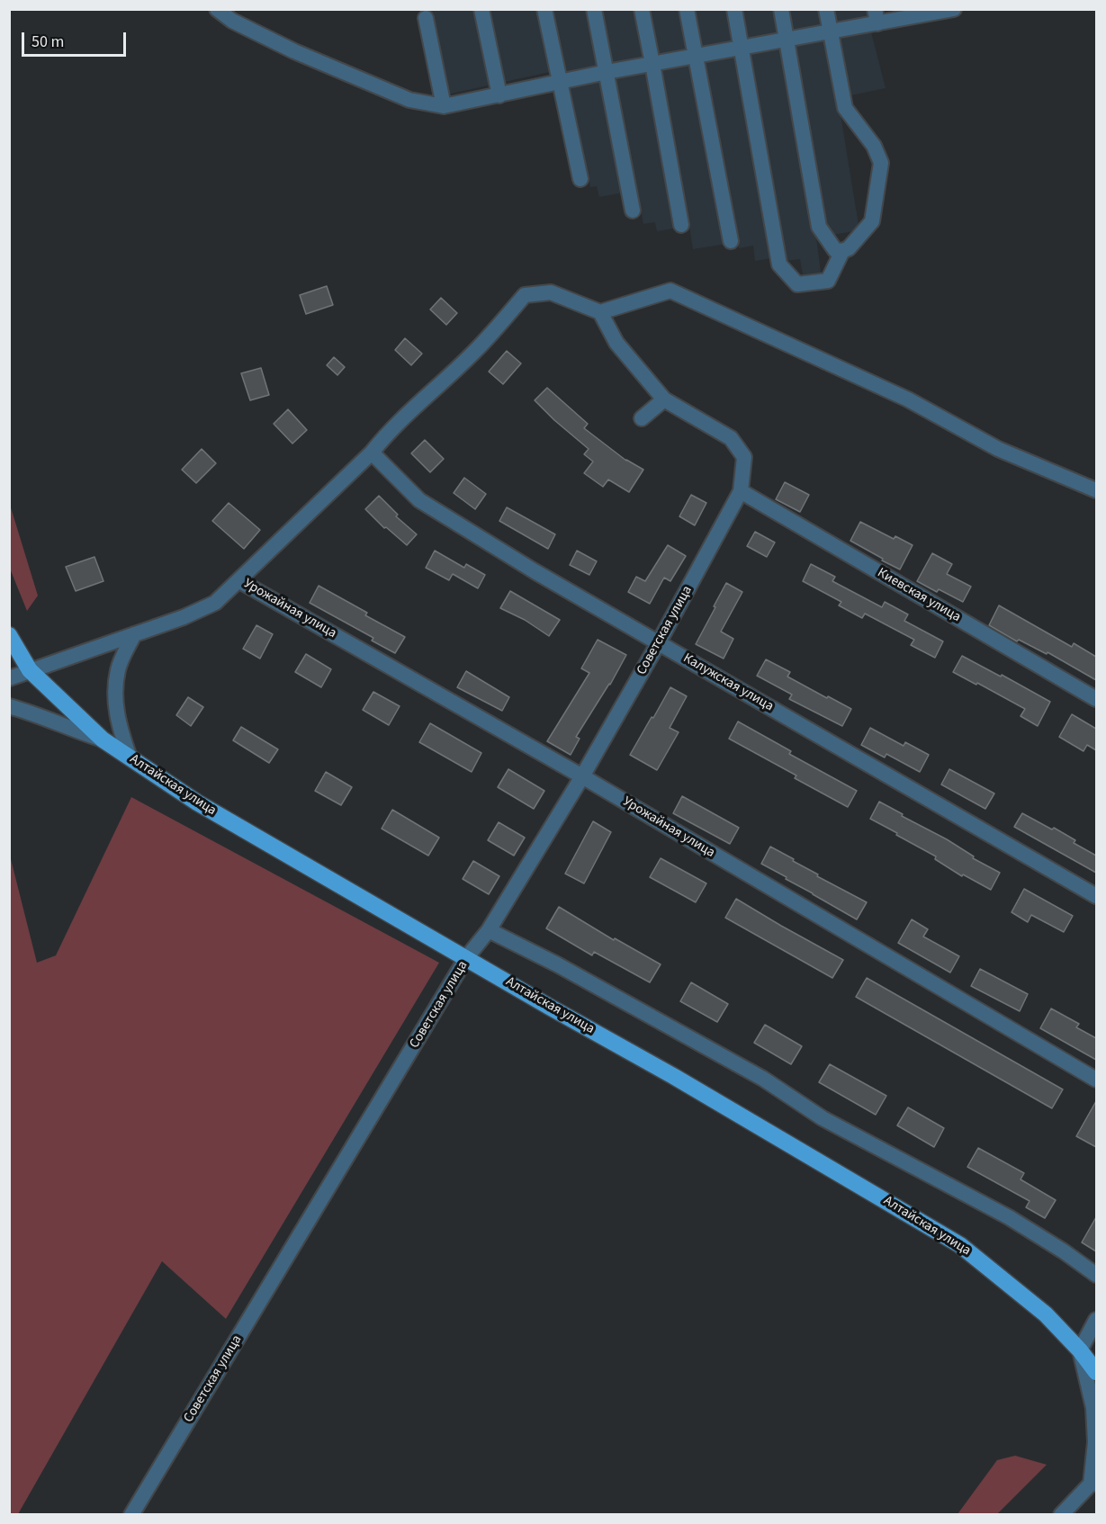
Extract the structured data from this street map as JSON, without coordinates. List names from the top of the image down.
{
  "streets": {
    "main road": ["Алтайская улица"],
    "street": [
      "Киевская улица",
      "Урожайная улица",
      "Советская улица",
      "Калужская улица"
    ]
  },
  "crossings": [
    ["Киевская улица", "Советская улица"],
    ["Урожайная улица", "Советская улица"],
    ["Советская улица", "Калужская улица"],
    ["Советская улица", "Алтайская улица"]
  ],
  "scale_bar": "50 m"
}
